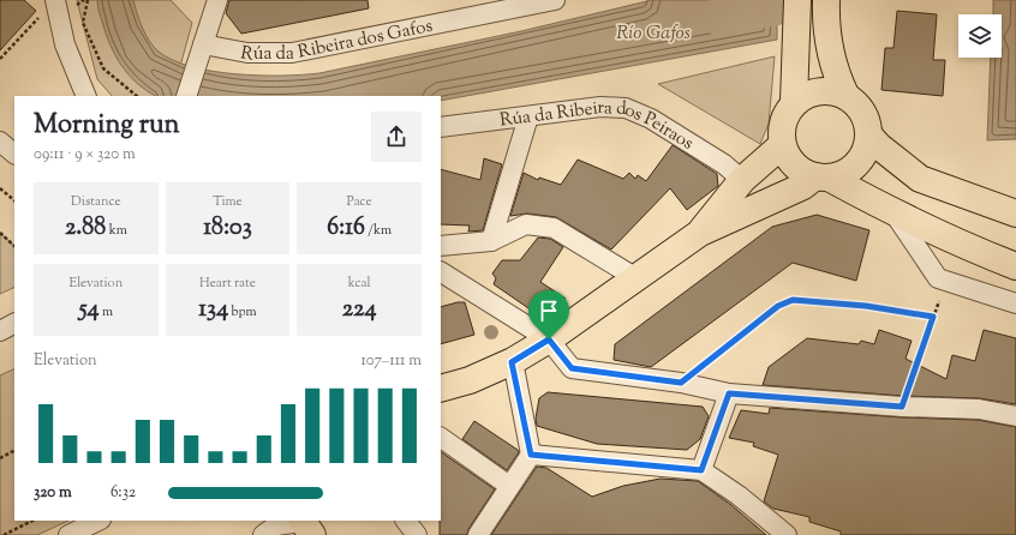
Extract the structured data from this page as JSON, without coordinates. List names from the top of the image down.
{
  "streets": {
    "street": ["Rúa da Ribeira dos Gafos", "Rúa da Ribeira dos Peiraos"]
  },
  "water": ["Río Gafos"],
  "page": {
    "heading": ["Morning run", "09:11 · 9 × 320 m"],
    "stats": [
      ["Distance", "2.88 km"],
      ["Time", "18:03"],
      ["Pace", "6:16 /km"],
      ["Elevation", "54 m"],
      ["Heart rate", "134 bpm"],
      ["kcal", "224"]
    ],
    "chart": ["Elevation", "107–111 m"],
    "list": [
      {
        "name": "320 m",
        "note": "6:32"
      }
    ]
  }
}
